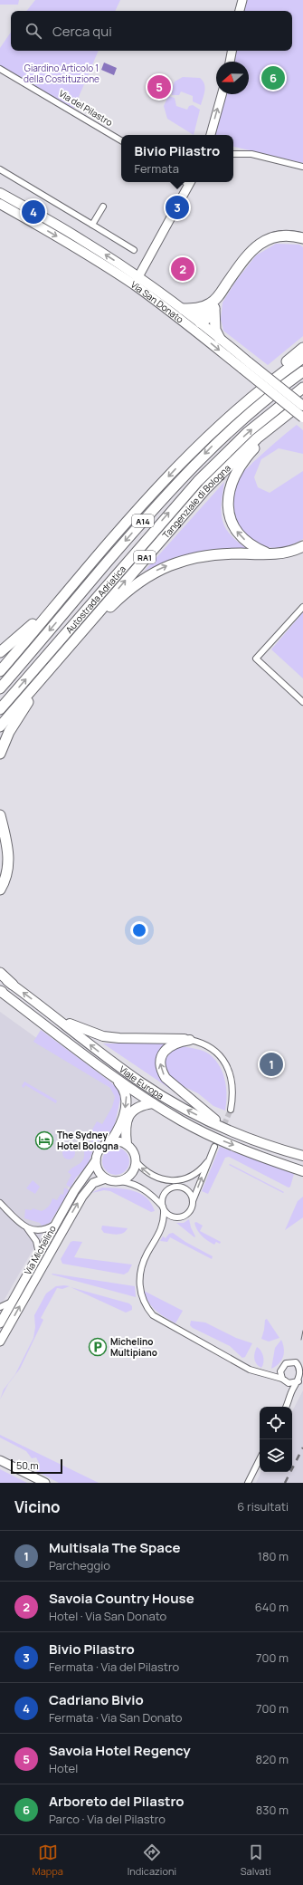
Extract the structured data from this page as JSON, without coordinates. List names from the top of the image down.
{
  "streets": {
    "highway": [
      "Tangenziale di Bologna",
      "A14",
      "RA1",
      "Autostrada Adriatica"
    ],
    "main road": ["Via San Donato", "Viale Europa"],
    "street": ["Via del Pilastro", "Via Michelino"]
  },
  "crossings": [
    ["Via San Donato", "Tangenziale di Bologna"]
  ],
  "parks": ["Giardino Articolo 1 della Costituzione"],
  "places": {
    "hotel": ["The Sydney Hotel Bologna"],
    "parking": ["Michelino Multipiano"]
  },
  "scale_bar": "50 m",
  "north": "left",
  "page": {
    "search": "Cerca qui",
    "pins": [
      "6",
      "5",
      "3",
      "4",
      "2",
      "1"
    ],
    "popup": ["Bivio Pilastro", "Fermata"],
    "scale": "50 m",
    "heading": ["Vicino", "6 risultati"],
    "list": [
      {
        "mark": "1",
        "name": "Multisala The Space",
        "note": "Parcheggio",
        "value": "180 m"
      },
      {
        "mark": "2",
        "name": "Savoia Country House",
        "note": "Hotel · Via San Donato",
        "value": "640 m"
      },
      {
        "mark": "3",
        "name": "Bivio Pilastro",
        "note": "Fermata · Via del Pilastro",
        "value": "700 m"
      },
      {
        "mark": "4",
        "name": "Cadriano Bivio",
        "note": "Fermata · Via San Donato",
        "value": "700 m"
      },
      {
        "mark": "5",
        "name": "Savoia Hotel Regency",
        "note": "Hotel",
        "value": "820 m"
      },
      {
        "mark": "6",
        "name": "Arboreto del Pilastro",
        "note": "Parco · Via del Pilastro",
        "value": "830 m"
      }
    ],
    "nav": ["Mappa", "Indicazioni", "Salvati"]
  }
}
